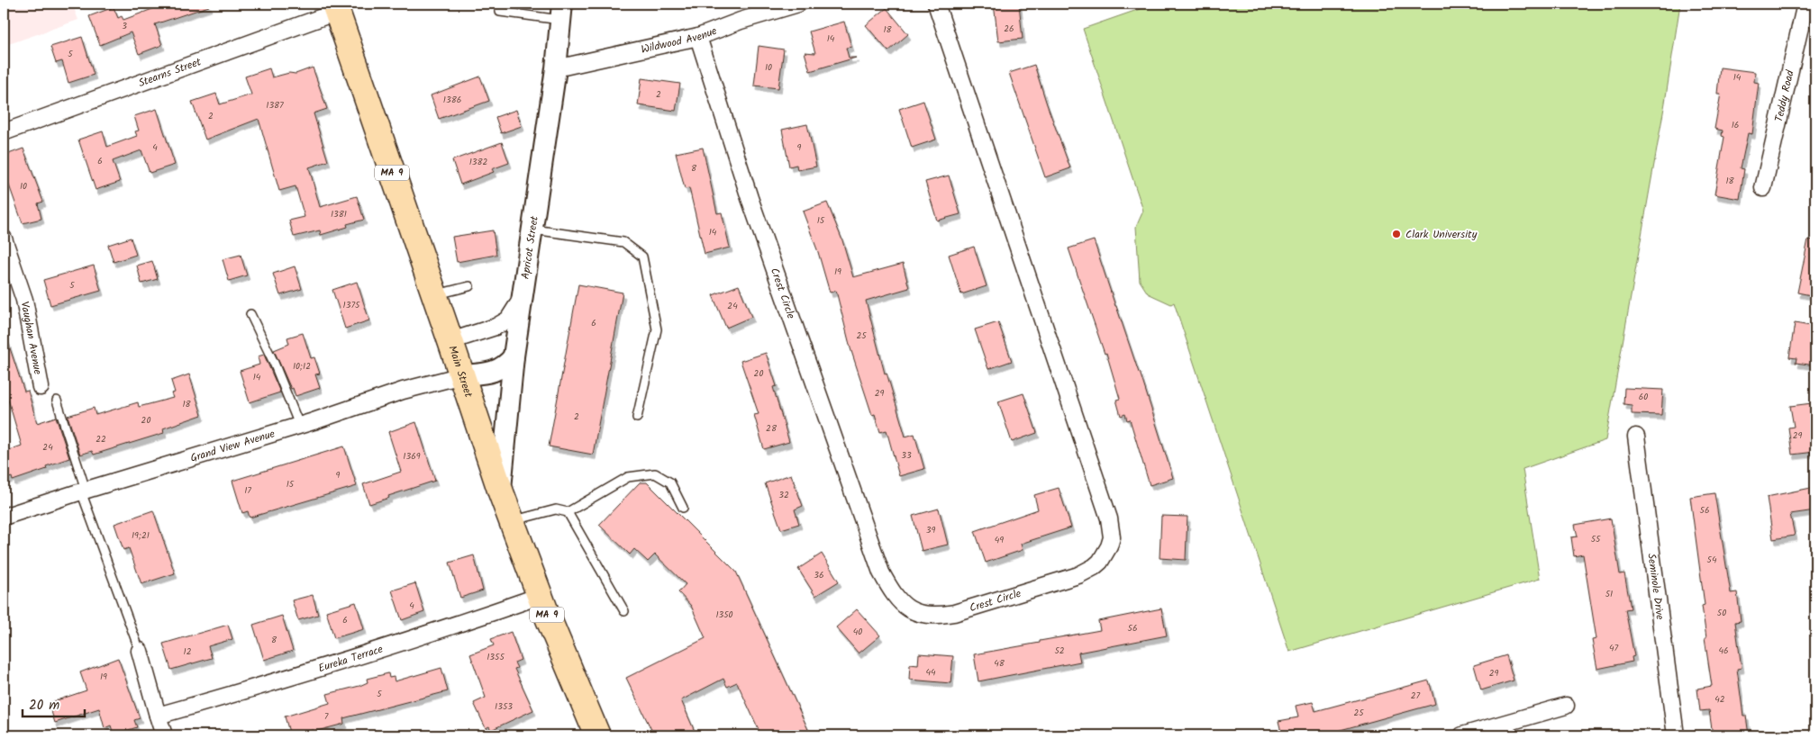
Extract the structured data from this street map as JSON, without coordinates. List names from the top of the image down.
{
  "streets": {
    "highway": ["MA 9", "Main Street"],
    "street": [
      "Wildwood Avenue",
      "Stearns Street",
      "Teddy Road",
      "Apricot Street",
      "Crest Circle",
      "Vaughan Avenue",
      "Grand View Avenue",
      "Seminole Drive",
      "Eureka Terrace"
    ]
  },
  "crossings": [
    ["Wildwood Avenue", "Apricot Street"],
    ["Wildwood Avenue", "Crest Circle"],
    ["Stearns Street", "Main Street"],
    ["Apricot Street", "Main Street"],
    ["Main Street", "Grand View Avenue"],
    ["Main Street", "Eureka Terrace"]
  ],
  "places": ["Clark University"],
  "house_numbers": [
    "3",
    "26",
    "18",
    "14",
    "5",
    "10",
    "14",
    "2",
    "1386",
    "1387",
    "2",
    "16",
    "4",
    "9",
    "6",
    "1382",
    "8",
    "18",
    "10",
    "1381",
    "15",
    "14",
    "19",
    "5",
    "1375",
    "24",
    "6",
    "25",
    "10;12",
    "20",
    "14",
    "29",
    "60",
    "18",
    "2",
    "20",
    "28",
    "29",
    "22",
    "24",
    "33",
    "1369",
    "9",
    "15",
    "17",
    "32",
    "56",
    "39",
    "19;21",
    "55",
    "49",
    "54",
    "36",
    "51",
    "4",
    "50",
    "1350",
    "6",
    "56",
    "40",
    "8",
    "47",
    "52",
    "46",
    "12",
    "1355",
    "48",
    "44",
    "29",
    "19",
    "5",
    "27",
    "42",
    "1353",
    "25",
    "7"
  ],
  "scale_bar": "20 m"
}
